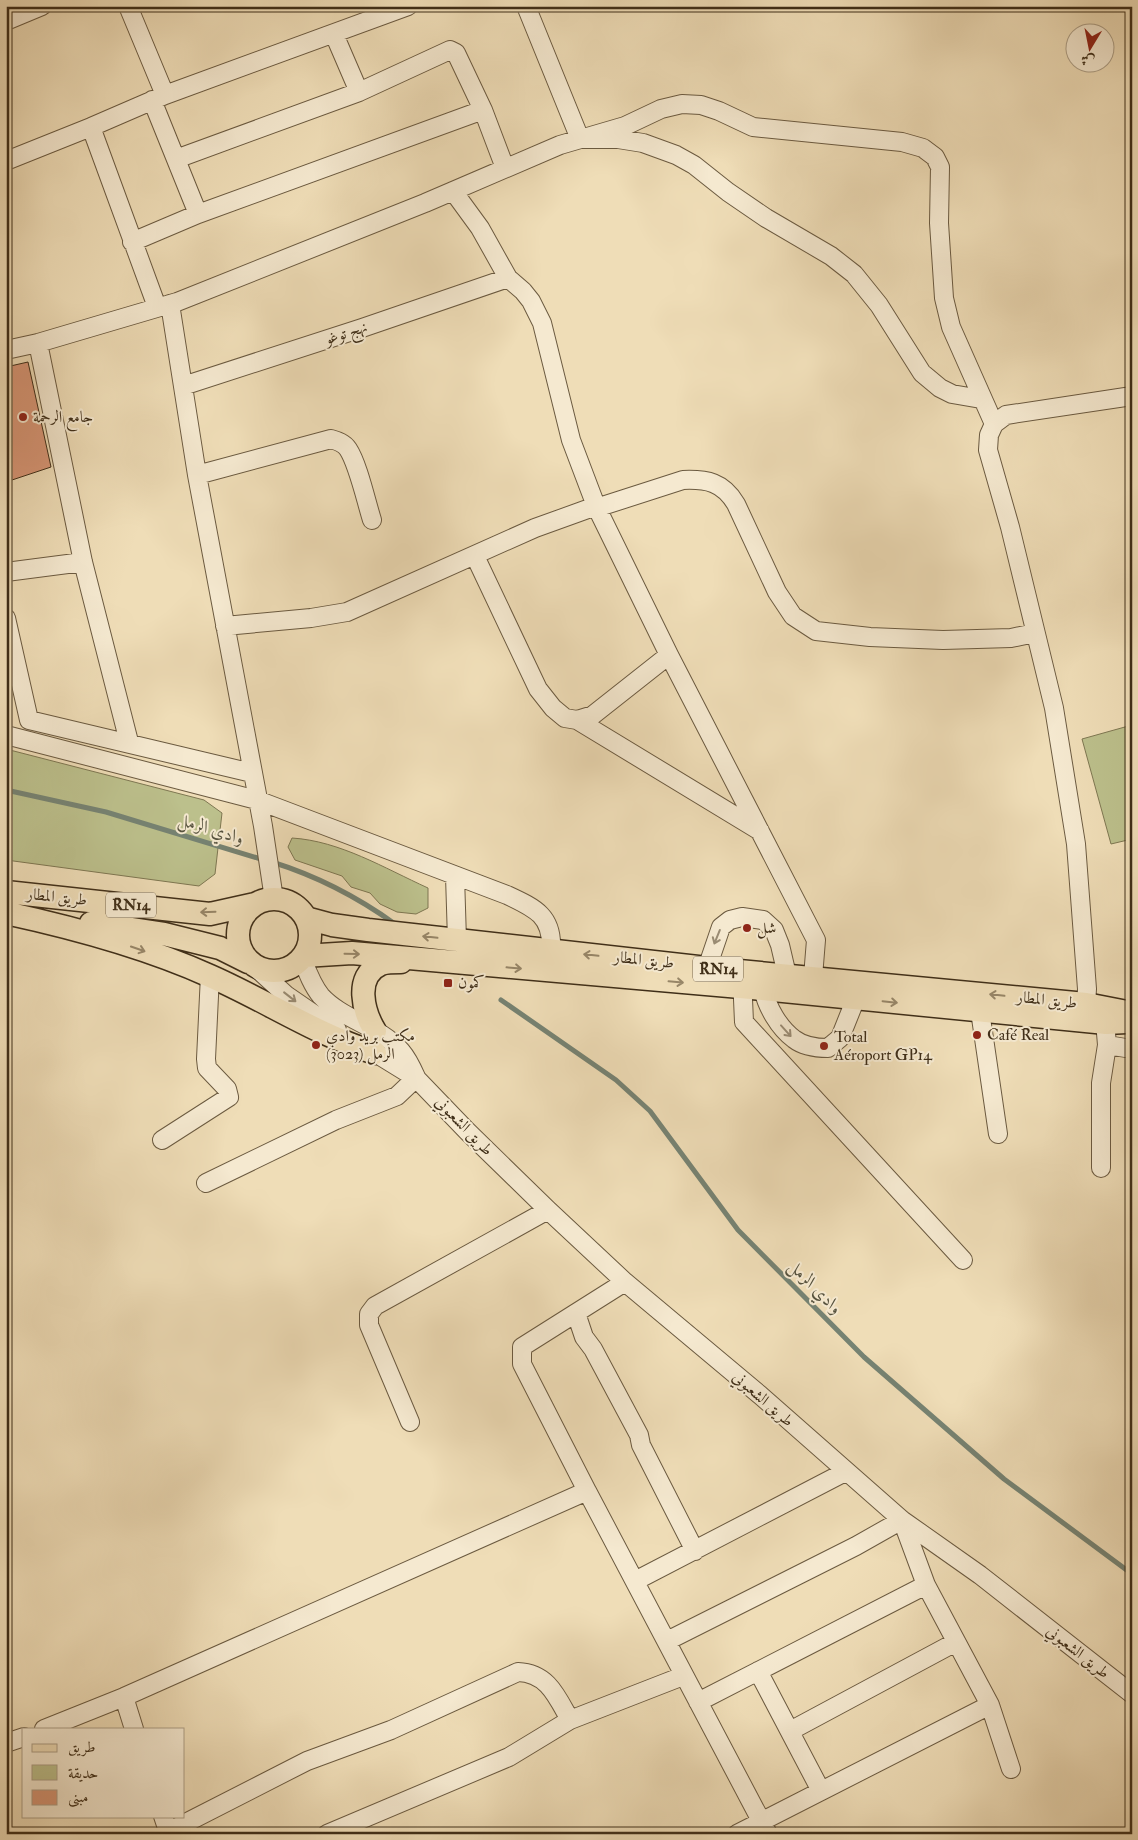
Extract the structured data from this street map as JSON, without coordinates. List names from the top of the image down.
{
  "streets": {
    "main road": ["طريق المطار", "RN14"],
    "street": ["نهج توغو", "طريق الشعبوني"]
  },
  "crossings": [
    ["طريق المطار", "RN14"],
    ["طريق المطار", "طريق الشعبوني"],
    ["RN14", "طريق الشعبوني"]
  ],
  "water": ["وادي الرمل"],
  "places": {
    "other": [
      "جامع الرحمة",
      "شل",
      "Café Real",
      "مكتب بريد وادي الرمل (3023)",
      "Total Aéroport GP14"
    ],
    "transit": ["كمون"]
  },
  "legend": ["طريق", "حديقة", "مبنى"],
  "north": "bottom"
}
